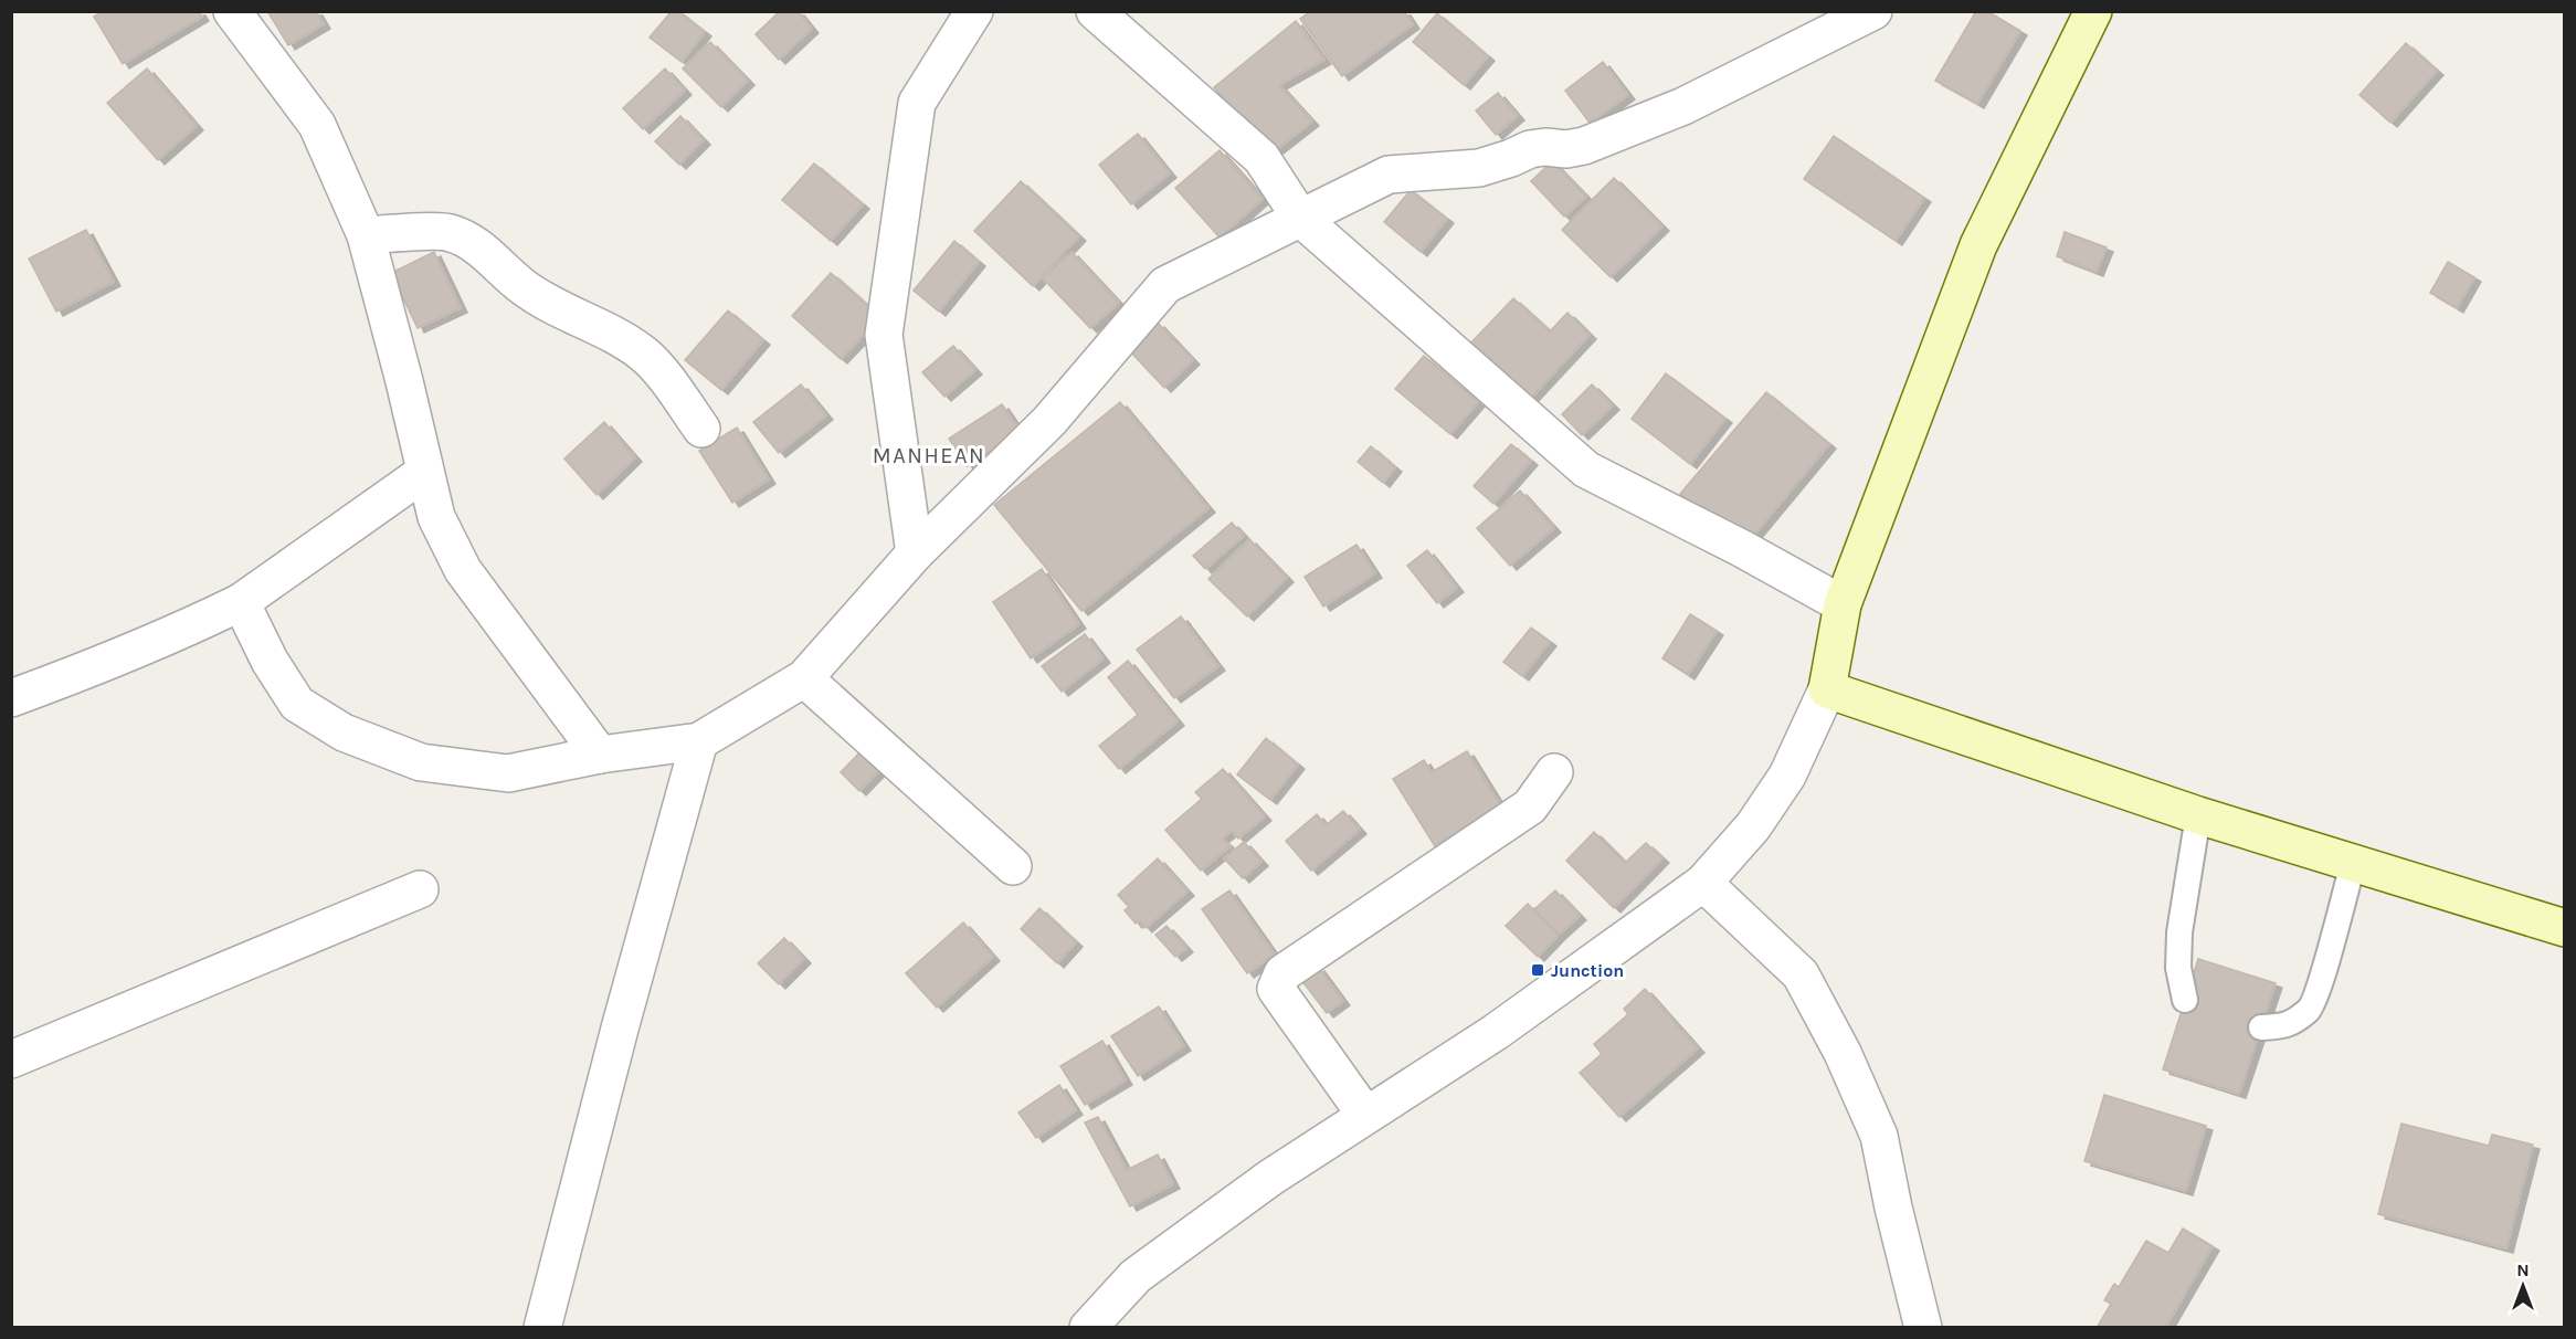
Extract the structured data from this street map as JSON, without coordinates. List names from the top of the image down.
{
  "districts": ["MANHEAN"],
  "places": {
    "transit": ["Junction"]
  },
  "north": "top"
}
